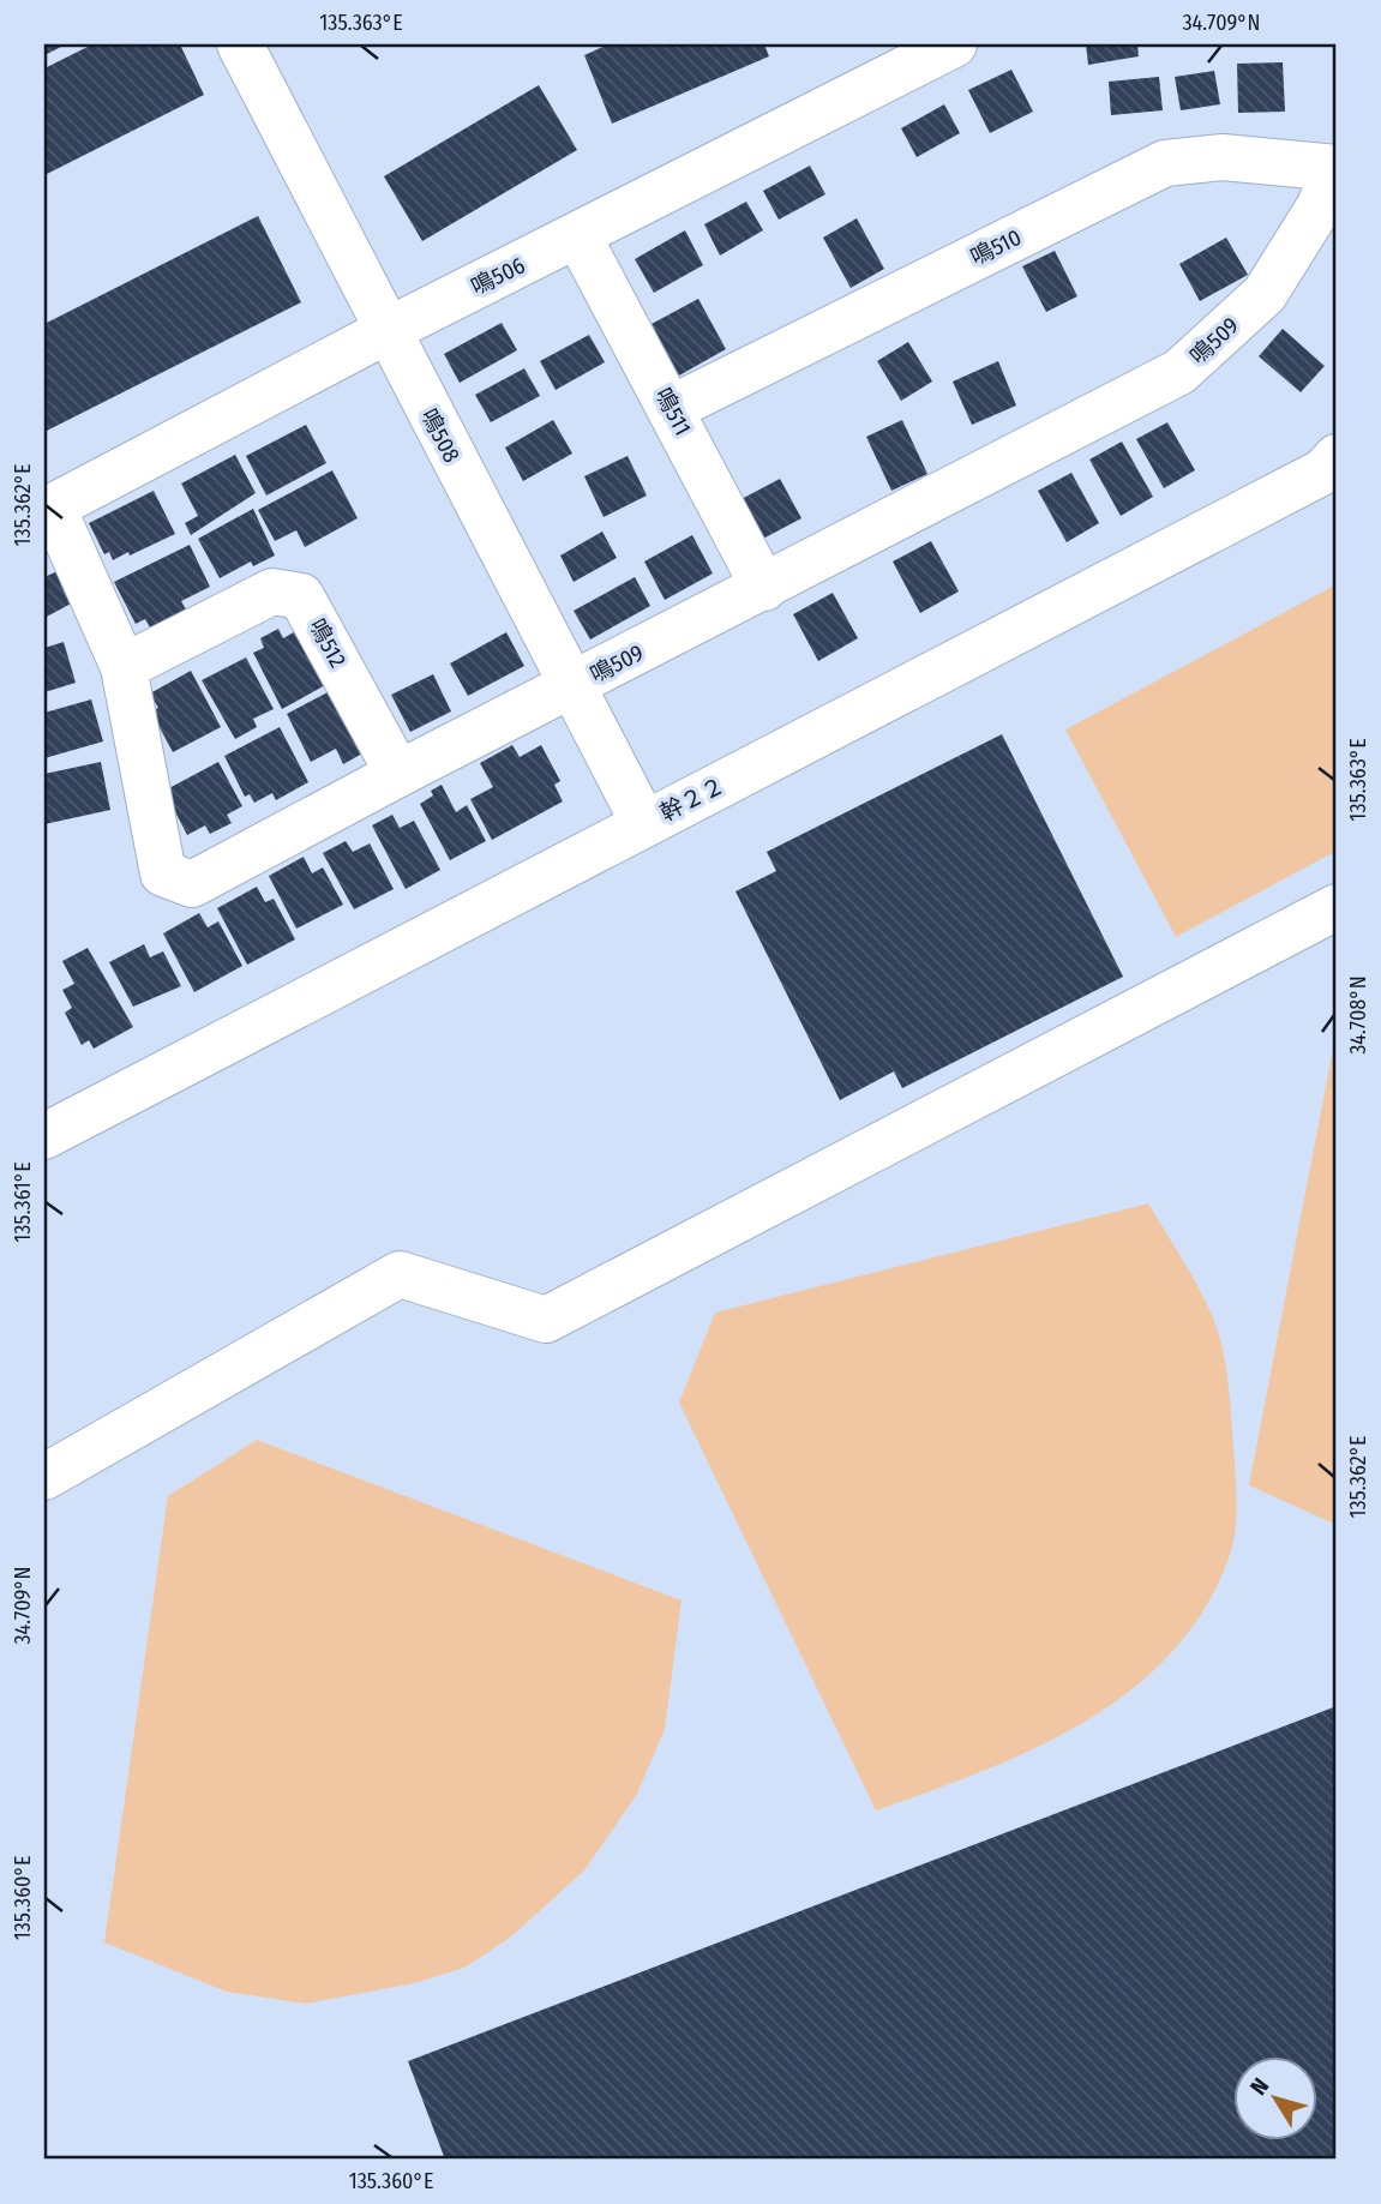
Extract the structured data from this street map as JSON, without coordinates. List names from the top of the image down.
{
  "streets": {
    "street": [
      "鳴510",
      "鳴506",
      "鳴509",
      "鳴511",
      "鳴508",
      "鳴512",
      "幹２２"
    ]
  },
  "crossings": [
    ["鳴510", "鳴509"],
    ["鳴510", "鳴511"],
    ["鳴506", "鳴509"],
    ["鳴506", "鳴511"],
    ["鳴506", "鳴508"],
    ["鳴509", "鳴511"],
    ["鳴509", "鳴508"],
    ["鳴509", "鳴512"],
    ["鳴508", "幹２２"]
  ],
  "north": "top left",
  "coordinates": [
    "135.363°E",
    "34.709°N",
    "135.362°E",
    "34.708°N",
    "135.361°E",
    "135.360°E"
  ]
}
